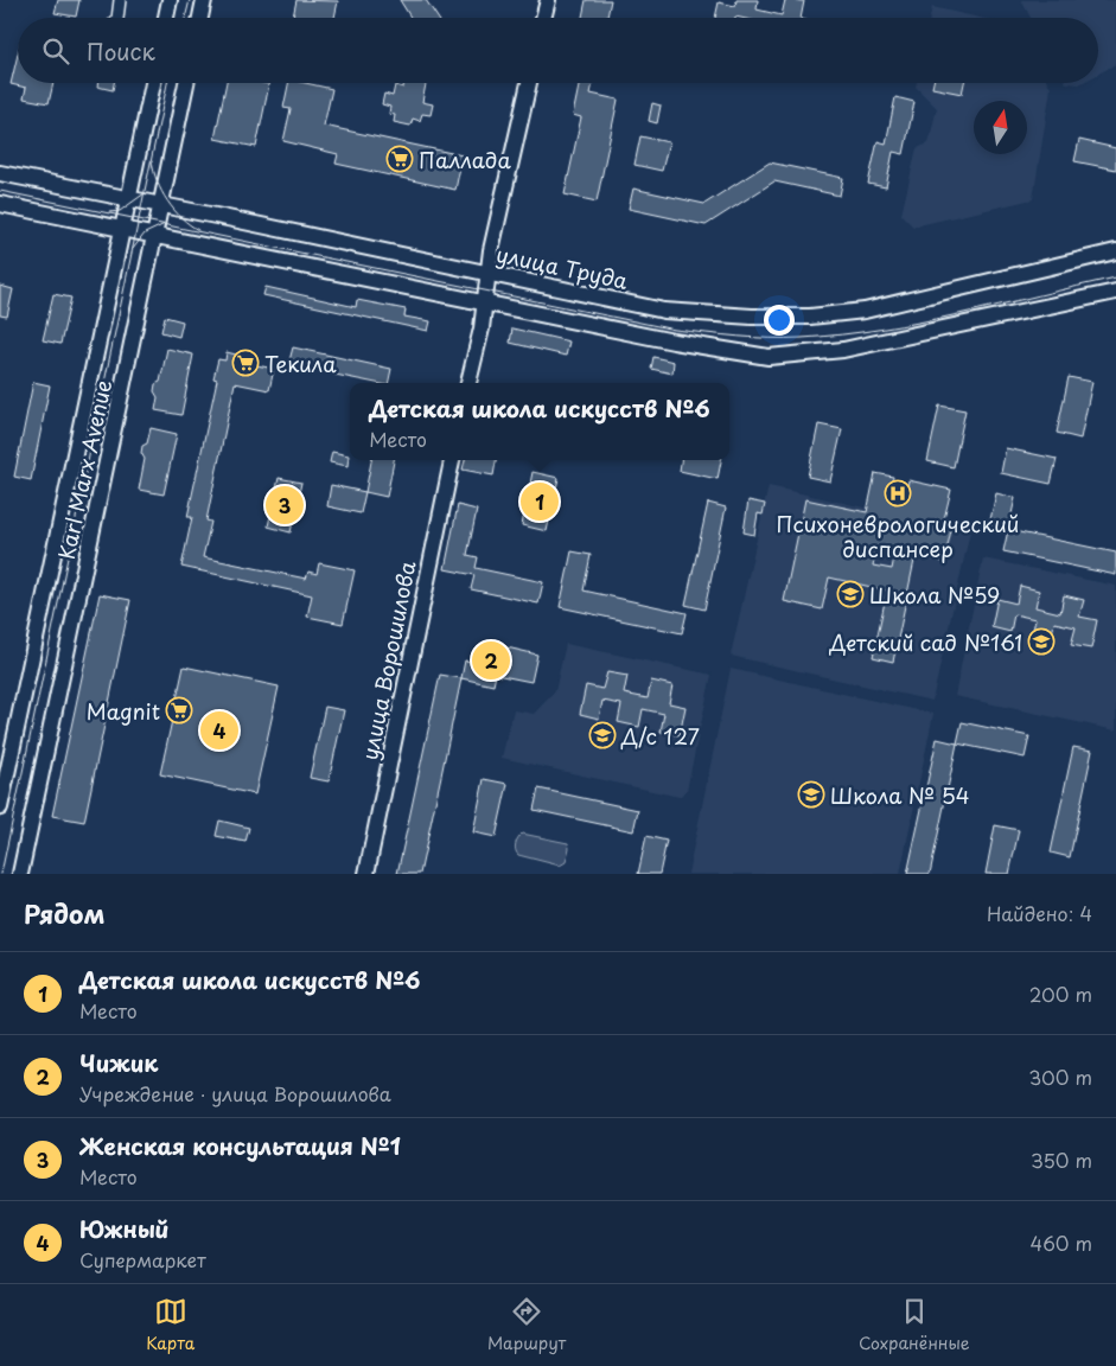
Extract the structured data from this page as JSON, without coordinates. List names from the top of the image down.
{
  "streets": {
    "main road": ["улица Труда", "Karl Marx Avenue", "улица Ворошилова"]
  },
  "crossings": [
    ["улица Труда", "Karl Marx Avenue"]
  ],
  "places": {
    "supermarket": ["Паллада", "Текила", "Magnit"],
    "hospital": ["Психоневрологический диспансер"],
    "school or university": [
      "Школа №59",
      "Детский сад №161",
      "Д/с 127",
      "Школа № 54"
    ]
  },
  "north": "top",
  "page": {
    "search": "Поиск",
    "popup": ["Детская школа искусств №6", "Место"],
    "pins": [
      "1",
      "3",
      "2",
      "4"
    ],
    "heading": ["Рядом", "Найдено: 4"],
    "list": [
      {
        "mark": "1",
        "name": "Детская школа искусств №6",
        "note": "Место",
        "value": "200 m"
      },
      {
        "mark": "2",
        "name": "Чижик",
        "note": "Учреждение · улица Ворошилова",
        "value": "300 m"
      },
      {
        "mark": "3",
        "name": "Женская консультация №1",
        "note": "Место",
        "value": "350 m"
      },
      {
        "mark": "4",
        "name": "Южный",
        "note": "Супермаркет",
        "value": "460 m"
      }
    ],
    "nav": ["Карта", "Маршрут", "Сохранённые"]
  }
}
